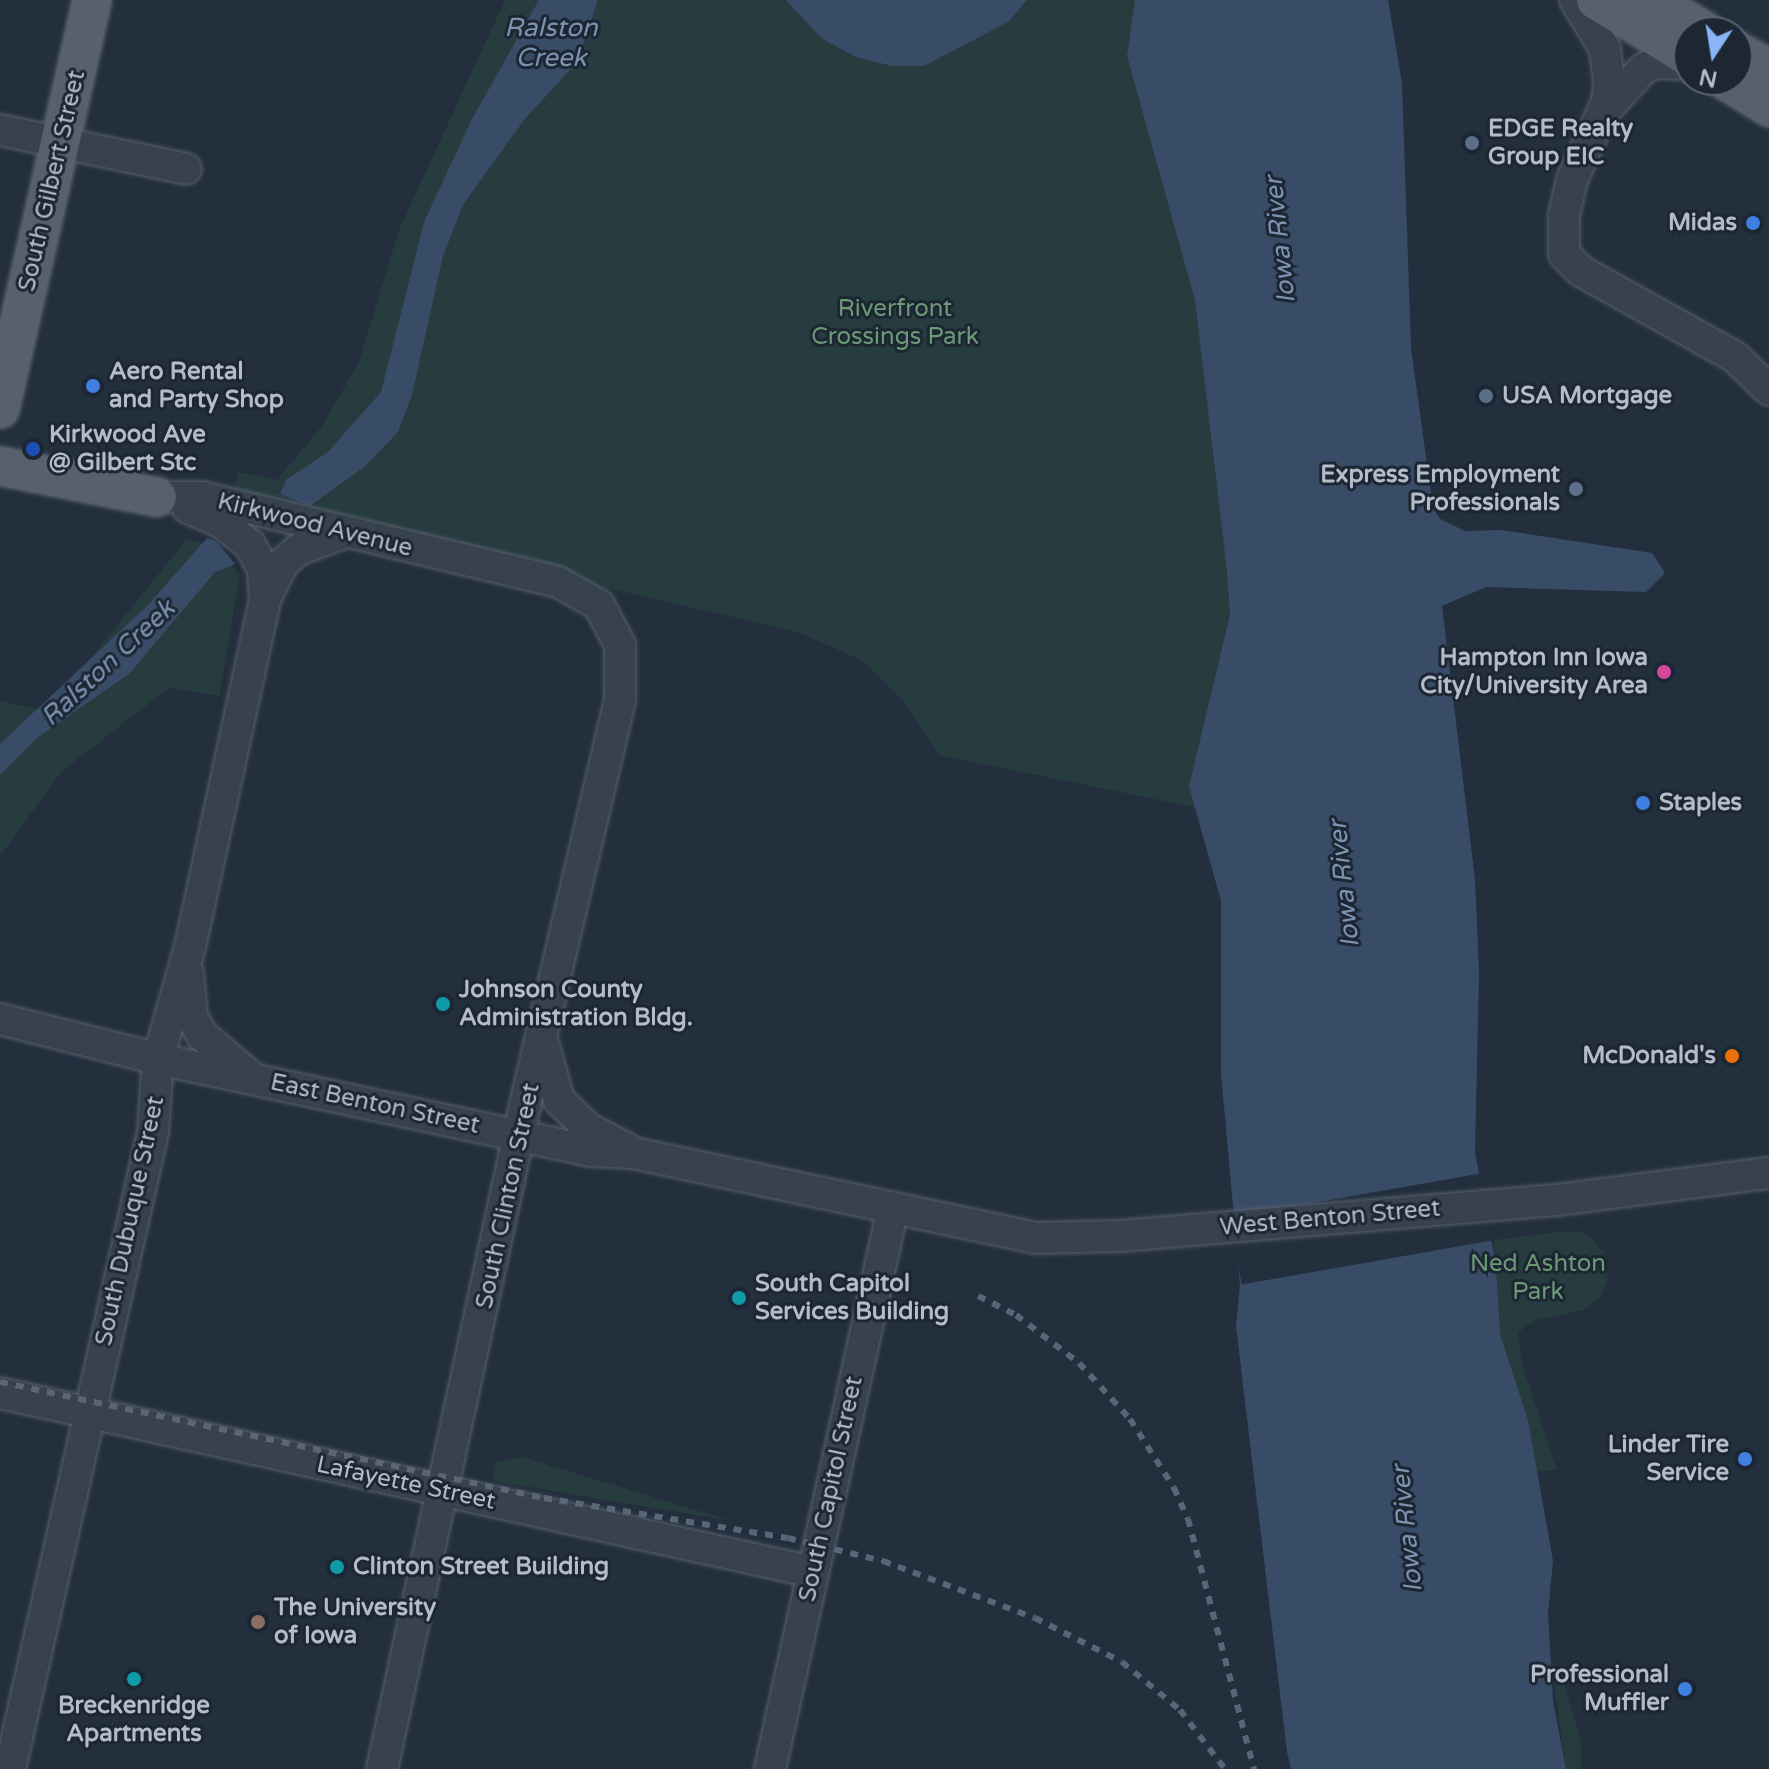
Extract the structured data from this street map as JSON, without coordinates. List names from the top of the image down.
{
  "streets": {
    "main road": ["South Gilbert Street", "Kirkwood Avenue"],
    "street": [
      "East Benton Street",
      "South Clinton Street",
      "West Benton Street",
      "South Dubuque Street",
      "Lafayette Street",
      "South Capitol Street"
    ]
  },
  "crossings": [
    ["Kirkwood Avenue", "South Clinton Street"],
    ["Kirkwood Avenue", "South Dubuque Street"],
    ["East Benton Street", "South Clinton Street"],
    ["East Benton Street", "West Benton Street"],
    ["East Benton Street", "South Dubuque Street"],
    ["East Benton Street", "South Capitol Street"],
    ["South Clinton Street", "Lafayette Street"],
    ["West Benton Street", "South Capitol Street"],
    ["South Dubuque Street", "Lafayette Street"],
    ["Lafayette Street", "South Capitol Street"]
  ],
  "water": ["Ralston Creek", "Iowa River"],
  "parks": ["Riverfront Crossings Park", "Ned Ashton Park"],
  "places": [
    "EDGE Realty Group EIC",
    "Midas",
    "Aero Rental and Party Shop",
    "USA Mortgage",
    "Kirkwood Ave @ Gilbert Stc",
    "Express Employment Professionals",
    "Hampton Inn Iowa City/University Area",
    "Staples",
    "Johnson County Administration Bldg.",
    "McDonald's",
    "South Capitol Services Building",
    "Linder Tire Service",
    "Clinton Street Building",
    "The University of Iowa",
    "Breckenridge Apartments",
    "Professional Muffler"
  ],
  "north": "bottom"
}
